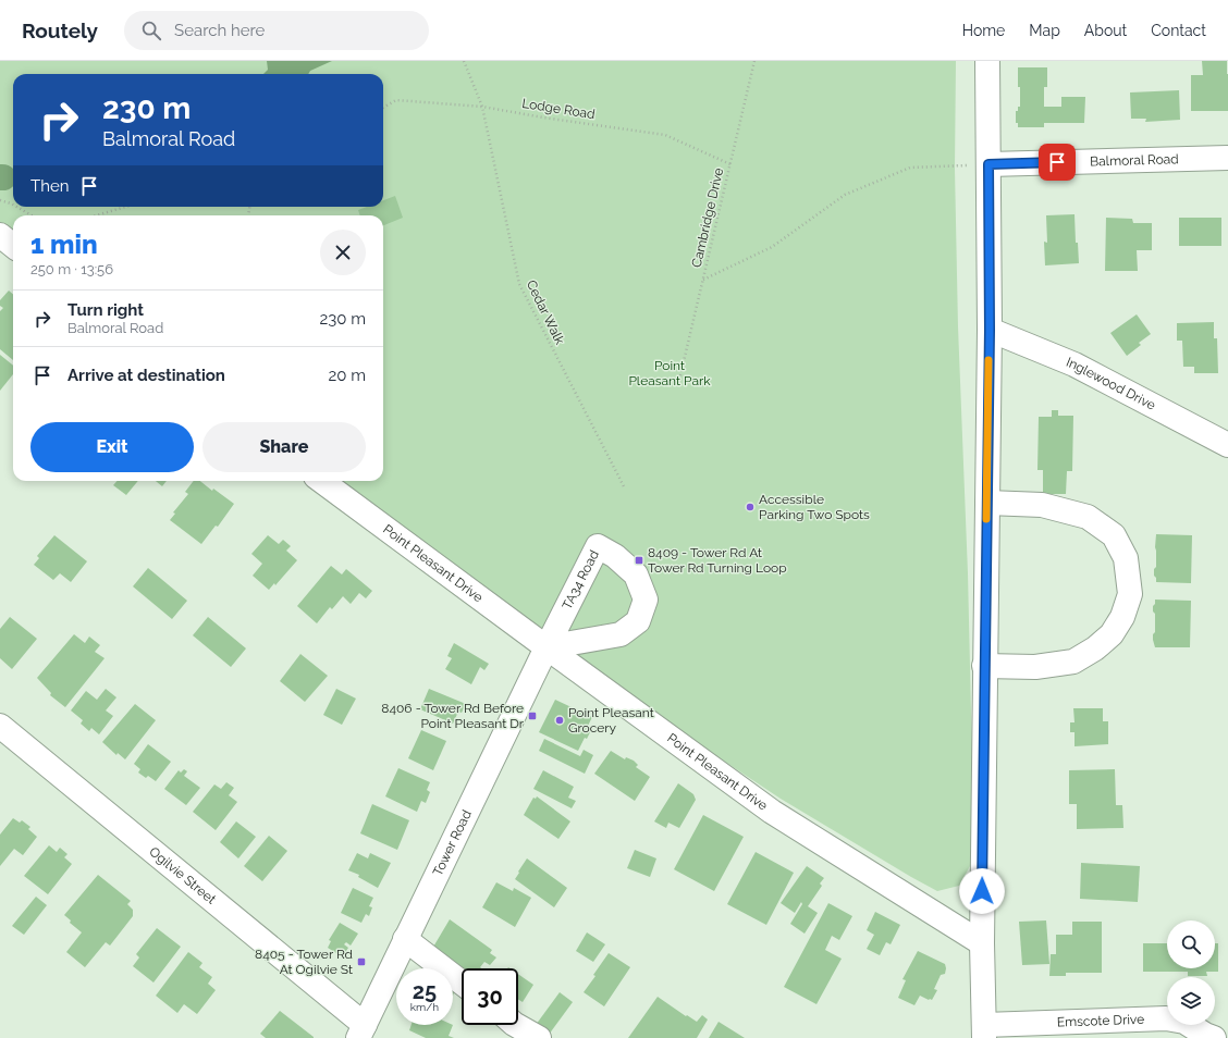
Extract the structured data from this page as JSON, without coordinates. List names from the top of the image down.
{
  "streets": {
    "street": [
      "Balmoral Road",
      "Inglewood Drive",
      "Point Pleasant Drive",
      "TA34 Road",
      "Tower Road",
      "Ogilvie Street",
      "Emscote Drive"
    ],
    "path": ["Lodge Road", "Cambridge Drive", "Cedar Walk"]
  },
  "crossings": [
    ["Lodge Road", "Cambridge Drive"],
    ["Lodge Road", "Cedar Walk"],
    ["Point Pleasant Drive", "TA34 Road"],
    ["Point Pleasant Drive", "Tower Road"],
    ["TA34 Road", "Tower Road"],
    ["Tower Road", "Ogilvie Street"]
  ],
  "parks": ["Point Pleasant Park"],
  "places": {
    "other": ["Accessible Parking Two Spots", "Point Pleasant Grocery"],
    "transit": ["8409 - Tower Rd At Tower Rd Turning Loop", "8406 - Tower Rd Before Point Pleasant Dr", "8405 - Tower Rd At Ogilvie St"]
  },
  "page": {
    "header": "Routely",
    "search": "Search here",
    "nav": [
      "Home",
      "Map",
      "About",
      "Contact"
    ],
    "turn": ["230 m", "Balmoral Road"],
    "then": "Then",
    "heading": ["1 min", "250 m · 13:56"],
    "list": [
      {
        "name": "Turn right",
        "note": "Balmoral Road",
        "value": "230 m"
      },
      {
        "name": "Arrive at destination",
        "value": "20 m"
      }
    ],
    "buttons": ["Exit", "Share"],
    "speed": "25 km/h",
    "limit": "30"
  }
}
